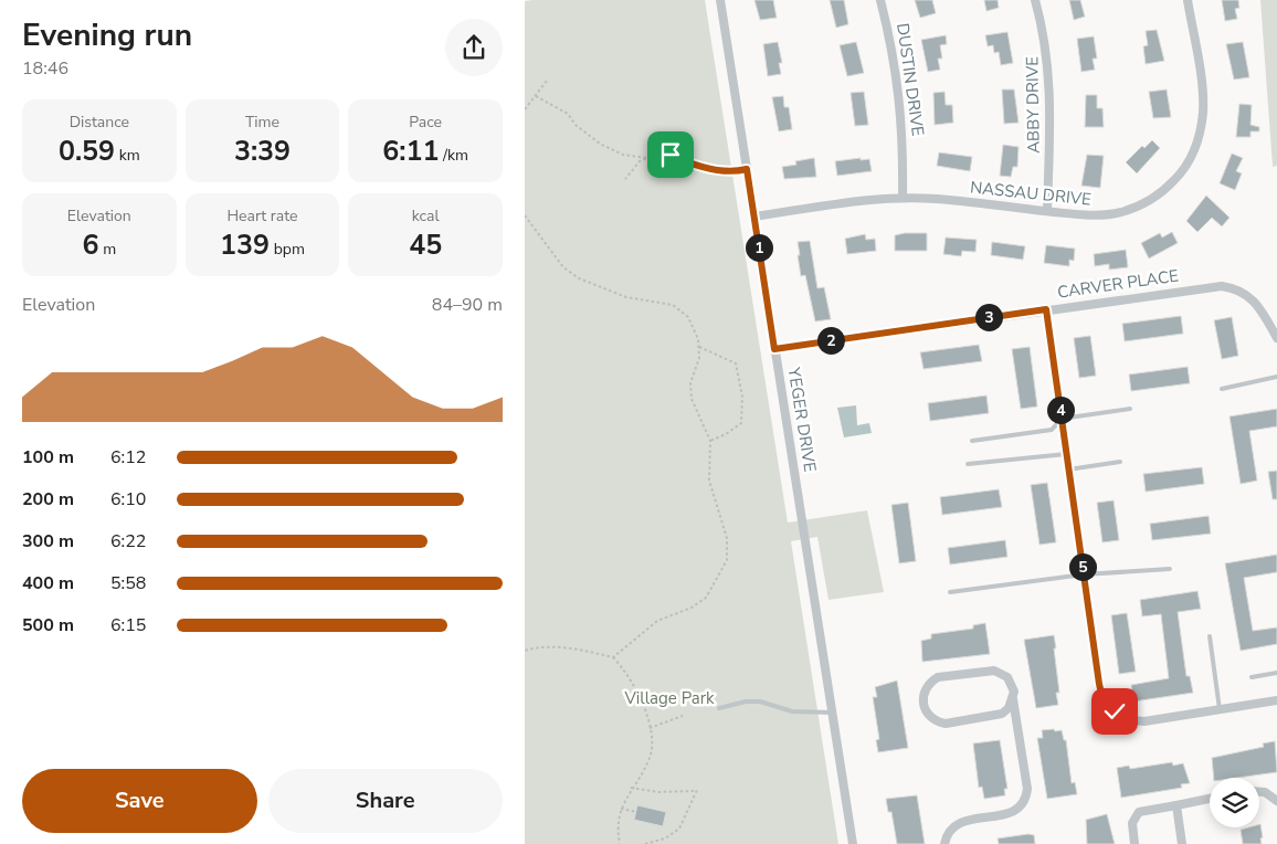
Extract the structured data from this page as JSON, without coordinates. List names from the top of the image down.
{
  "streets": {
    "street": [
      "DUSTIN DRIVE",
      "ABBY DRIVE",
      "NASSAU DRIVE",
      "CARVER PLACE",
      "YEGER DRIVE"
    ]
  },
  "crossings": [
    ["DUSTIN DRIVE", "NASSAU DRIVE"],
    ["ABBY DRIVE", "NASSAU DRIVE"],
    ["NASSAU DRIVE", "YEGER DRIVE"],
    ["CARVER PLACE", "YEGER DRIVE"]
  ],
  "parks": ["Village Park"],
  "page": {
    "heading": ["Evening run", "18:46"],
    "stats": [
      ["Distance", "0.59 km"],
      ["Time", "3:39"],
      ["Pace", "6:11 /km"],
      ["Elevation", "6 m"],
      ["Heart rate", "139 bpm"],
      ["kcal", "45"]
    ],
    "pins": [
      "1",
      "3",
      "2",
      "4",
      "5"
    ],
    "chart": ["Elevation", "84–90 m"],
    "list": [
      {
        "name": "100 m",
        "note": "6:12"
      },
      {
        "name": "200 m",
        "note": "6:10"
      },
      {
        "name": "300 m",
        "note": "6:22"
      },
      {
        "name": "400 m",
        "note": "5:58"
      },
      {
        "name": "500 m",
        "note": "6:15"
      }
    ],
    "buttons": ["Save", "Share"]
  }
}
